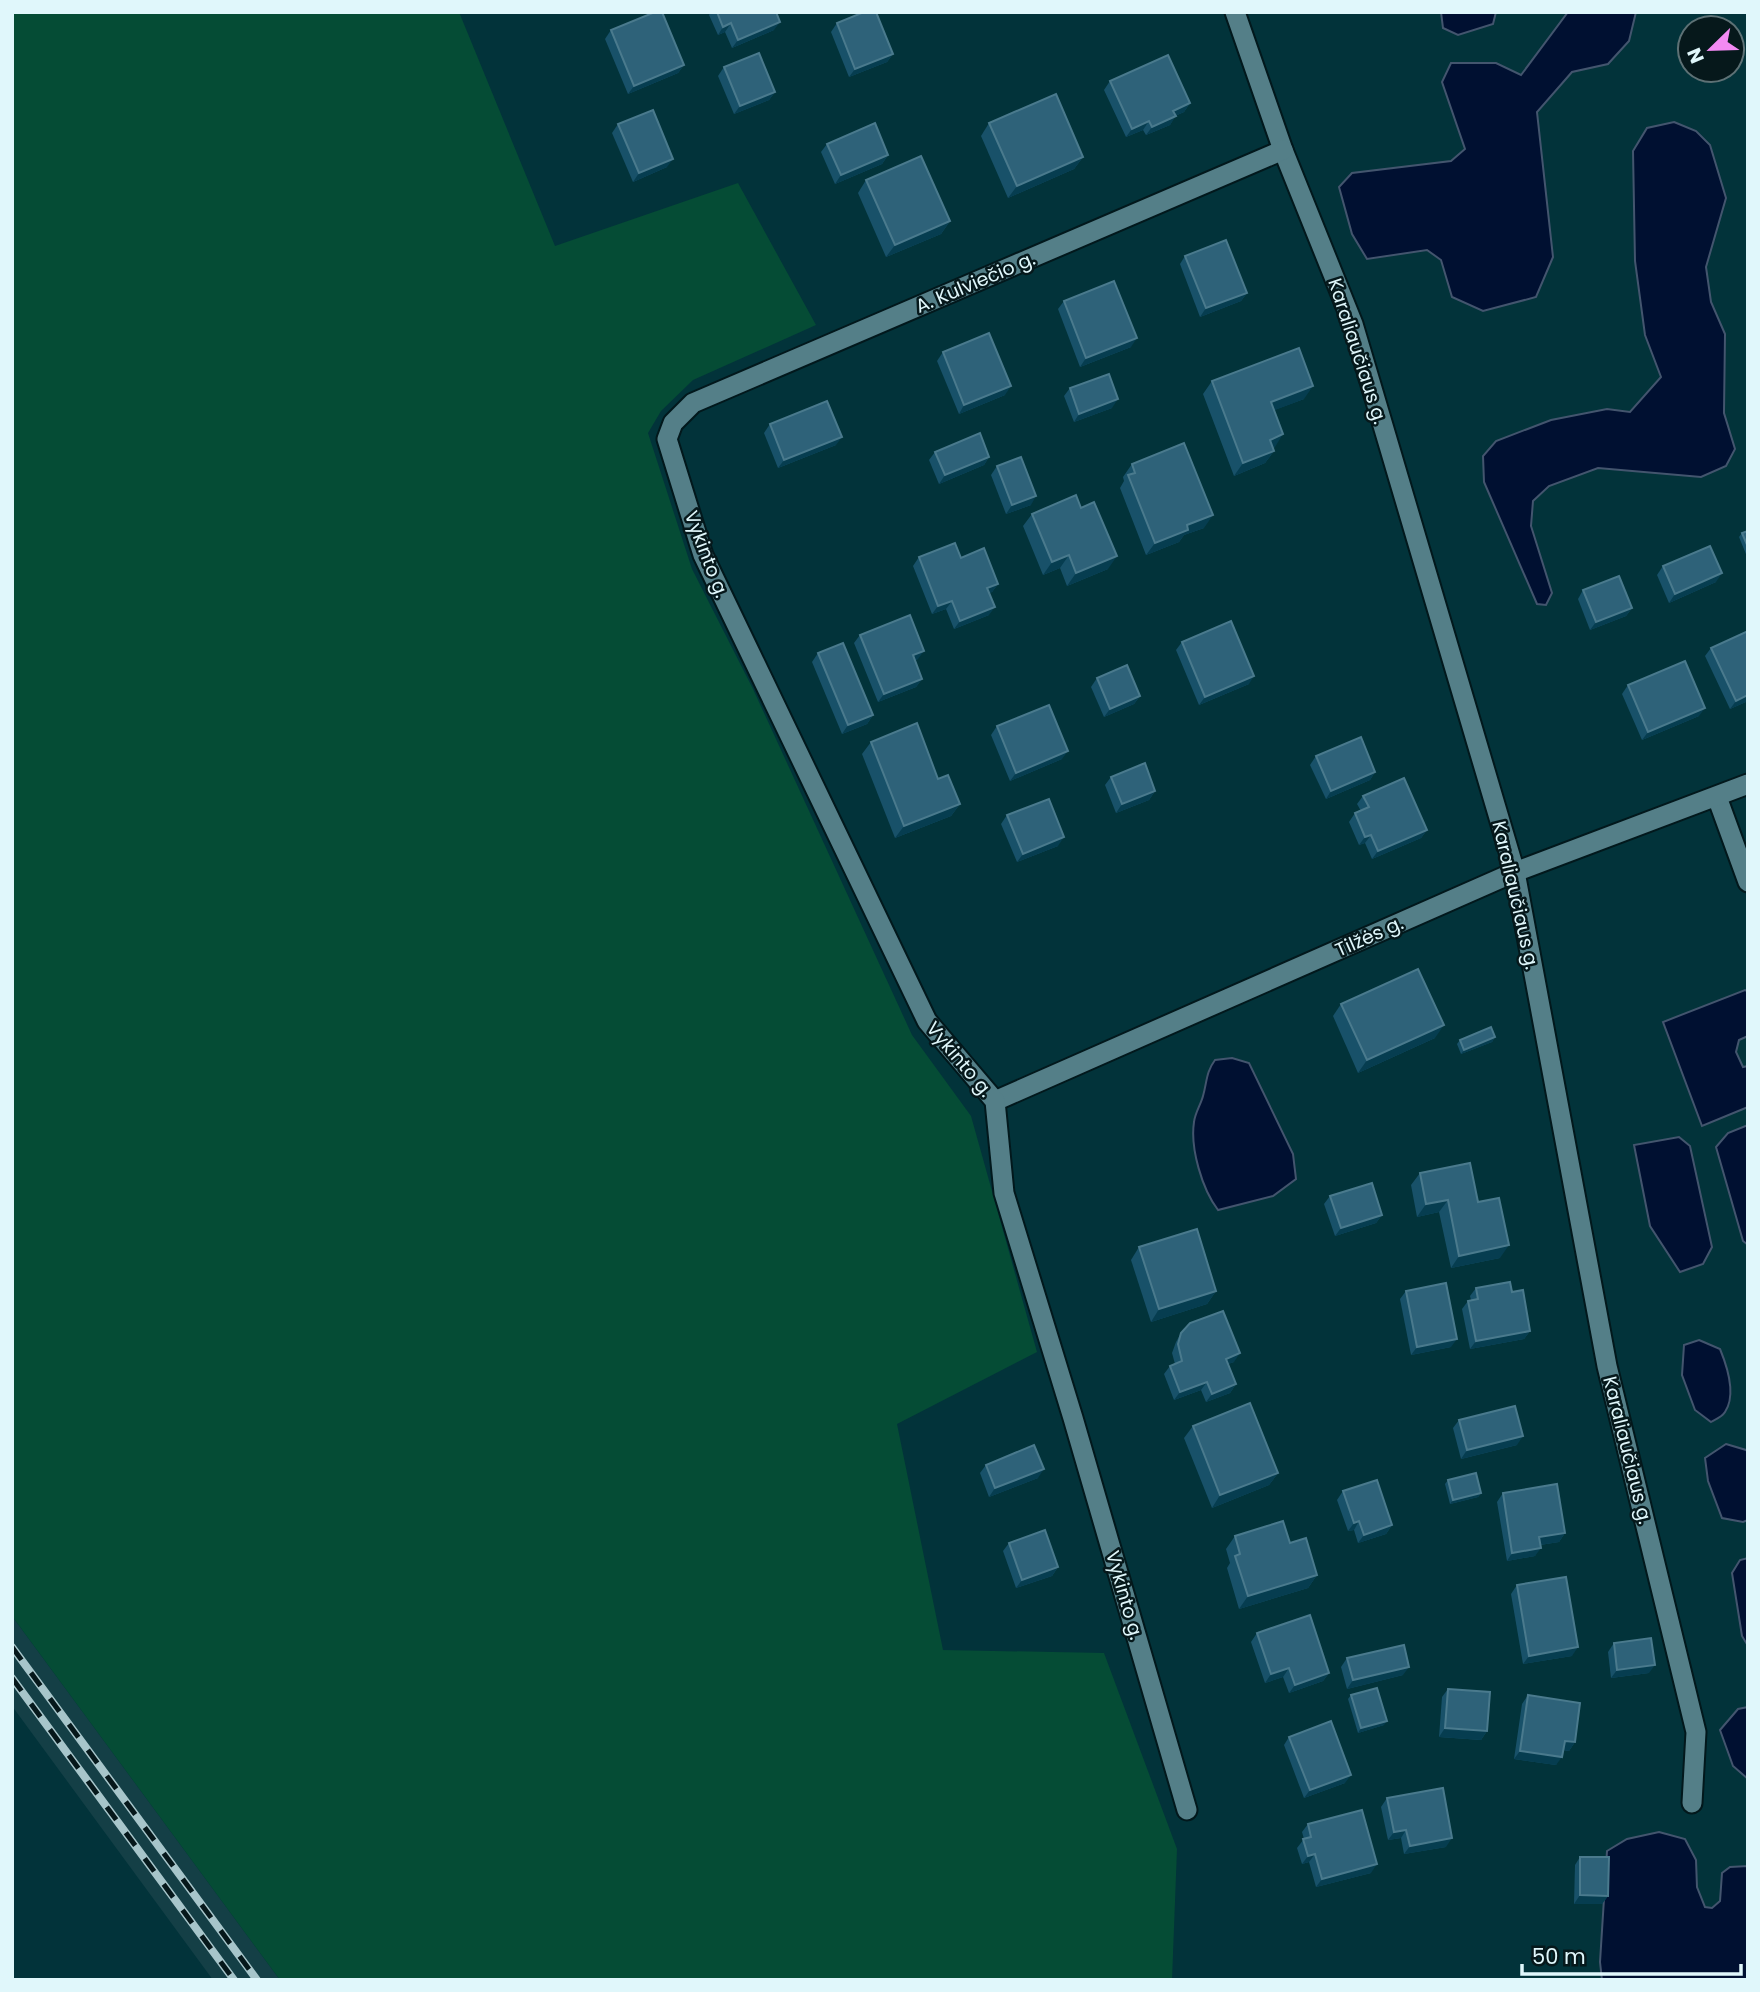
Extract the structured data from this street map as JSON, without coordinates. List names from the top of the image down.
{
  "streets": {
    "street": [
      "A. Kulviečio g.",
      "Karaliaučiaus g.",
      "Vykinto g.",
      "Tilžės g."
    ]
  },
  "crossings": [
    ["A. Kulviečio g.", "Karaliaučiaus g."],
    ["A. Kulviečio g.", "Vykinto g."],
    ["Karaliaučiaus g.", "Tilžės g."],
    ["Vykinto g.", "Tilžės g."]
  ],
  "scale_bar": "50 m",
  "north": "bottom left"
}
